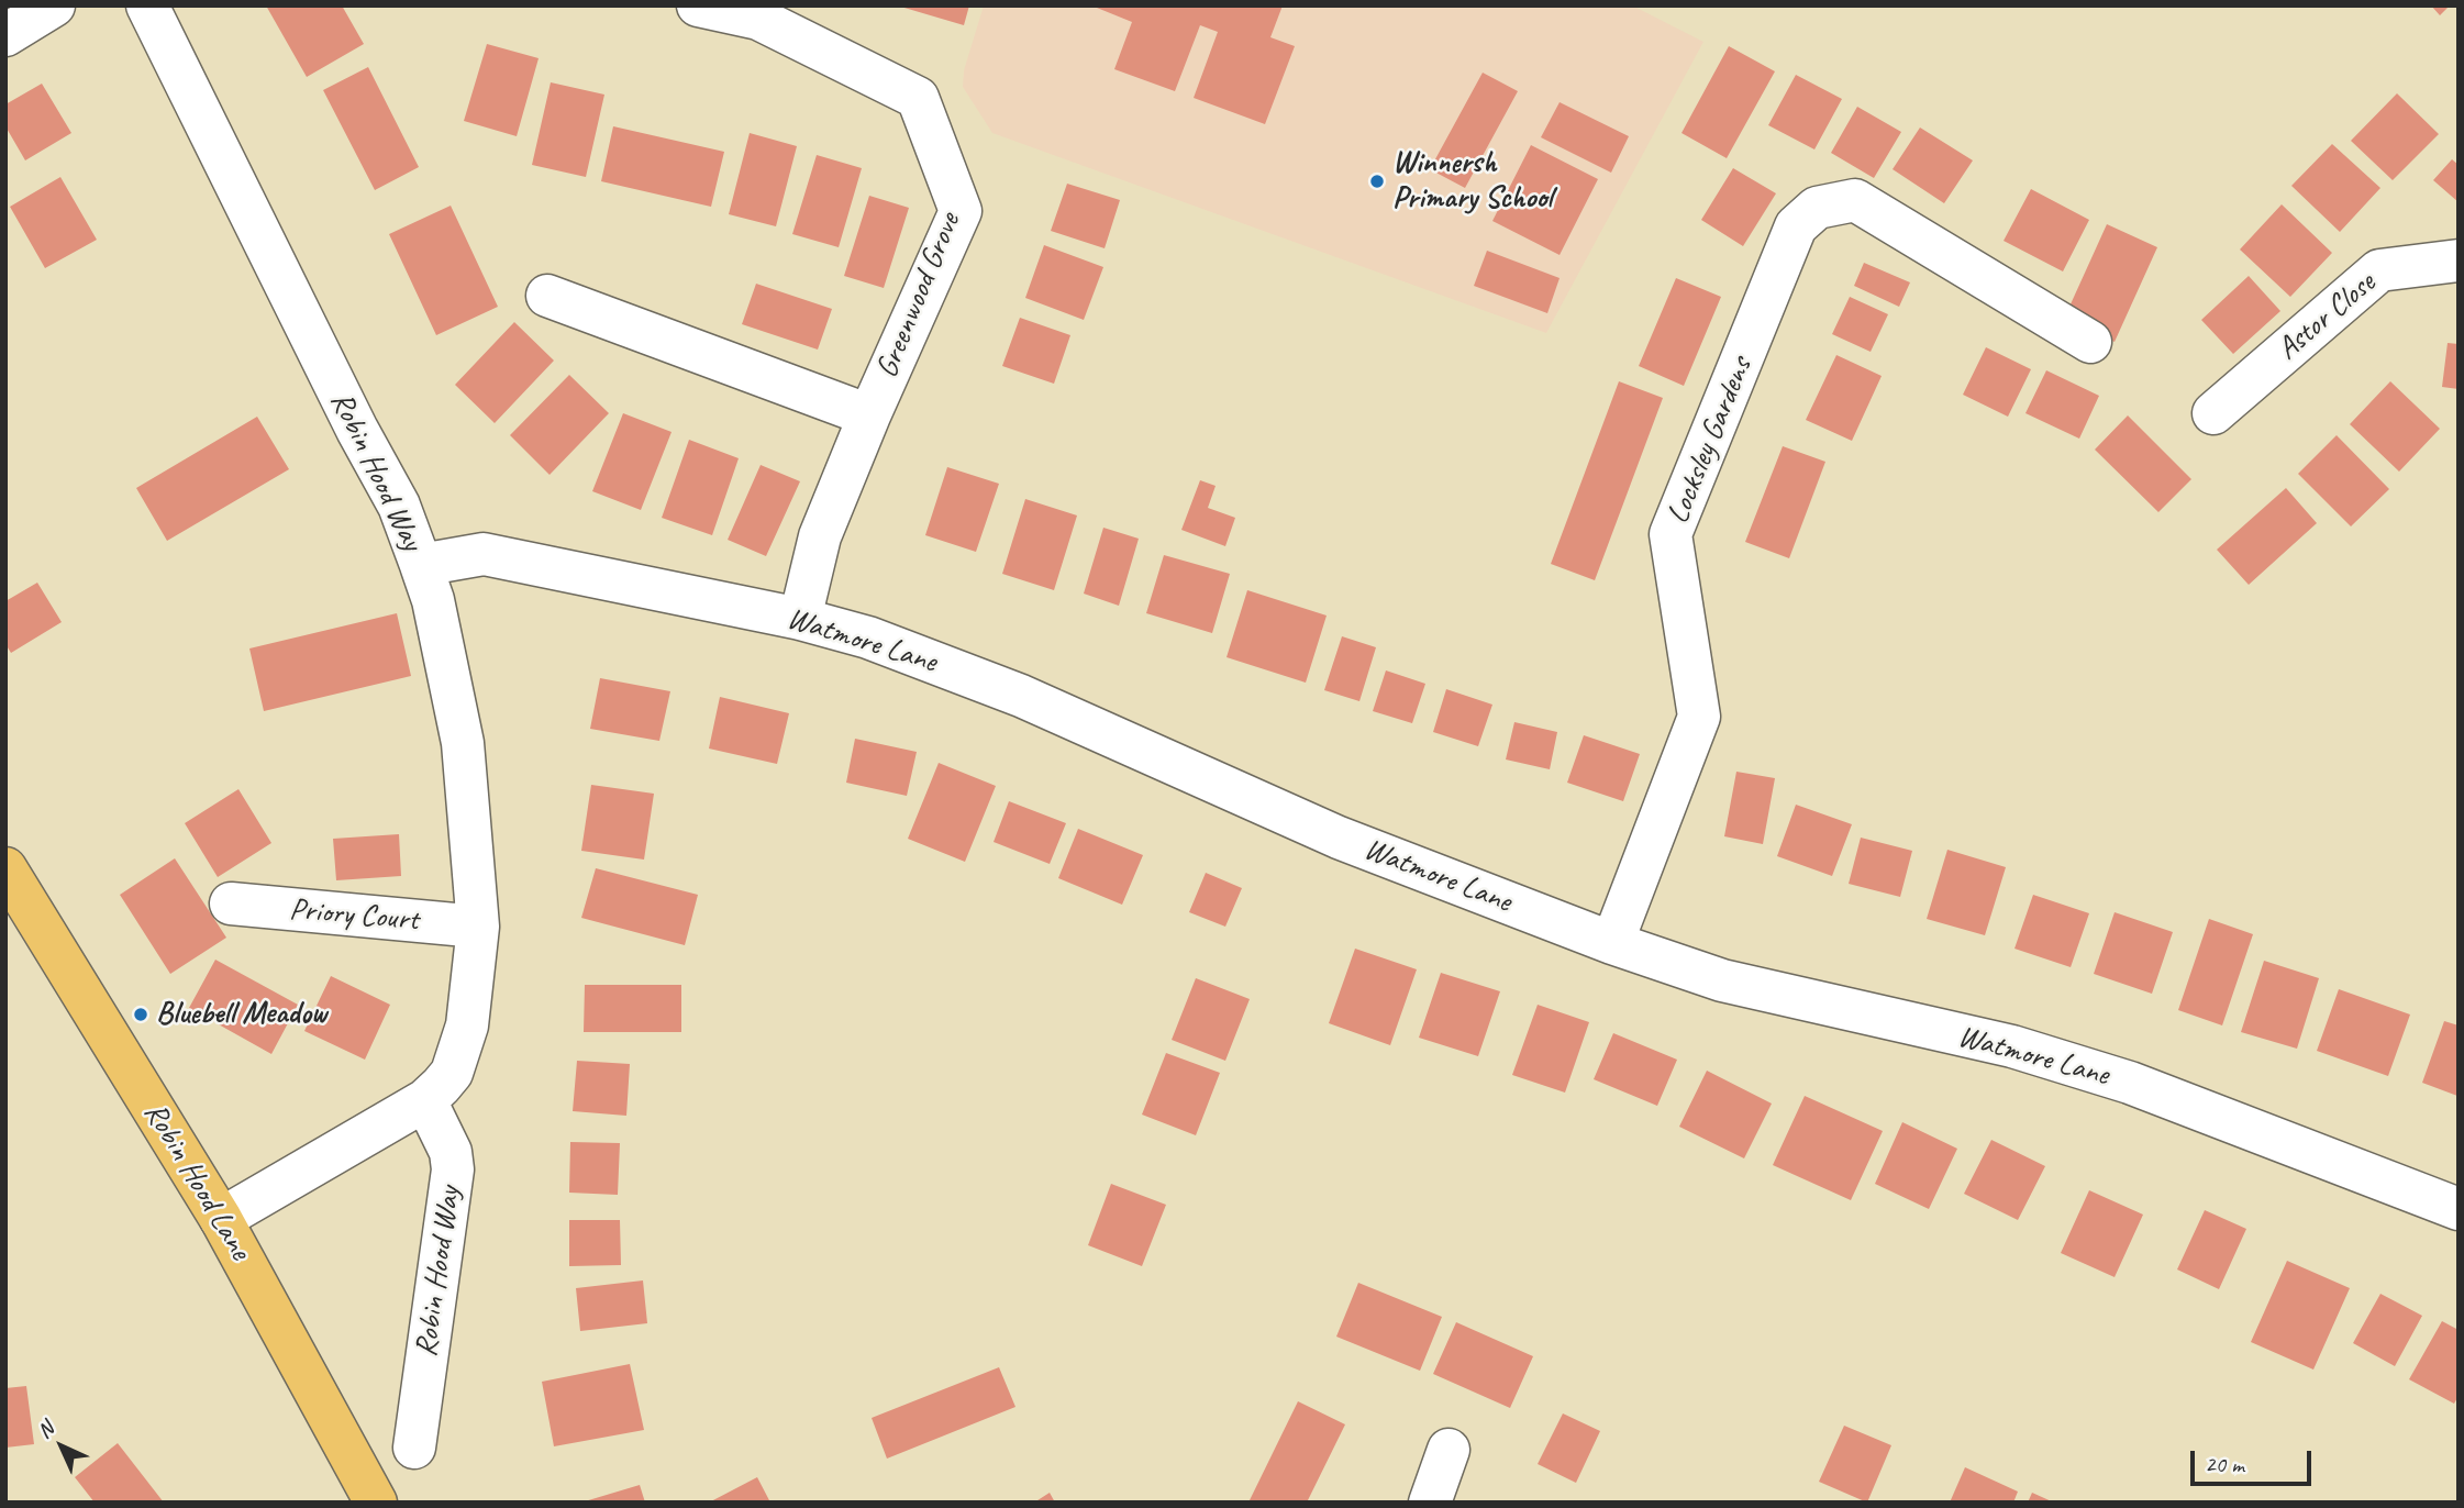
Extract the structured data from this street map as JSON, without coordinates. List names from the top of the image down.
{
  "streets": {
    "main road": ["Robin Hood Lane"],
    "street": [
      "Greenwood Grove",
      "Astor Close",
      "Locksley Gardens",
      "Robin Hood Way",
      "Watmore Lane",
      "Priory Court"
    ]
  },
  "crossings": [
    ["Greenwood Grove", "Watmore Lane"],
    ["Locksley Gardens", "Watmore Lane"],
    ["Robin Hood Way", "Watmore Lane"],
    ["Robin Hood Way", "Priory Court"],
    ["Robin Hood Way", "Robin Hood Lane"]
  ],
  "places": ["Winnersh Primary School", "Bluebell Meadow"],
  "scale_bar": "20 m",
  "north": "top left"
}
